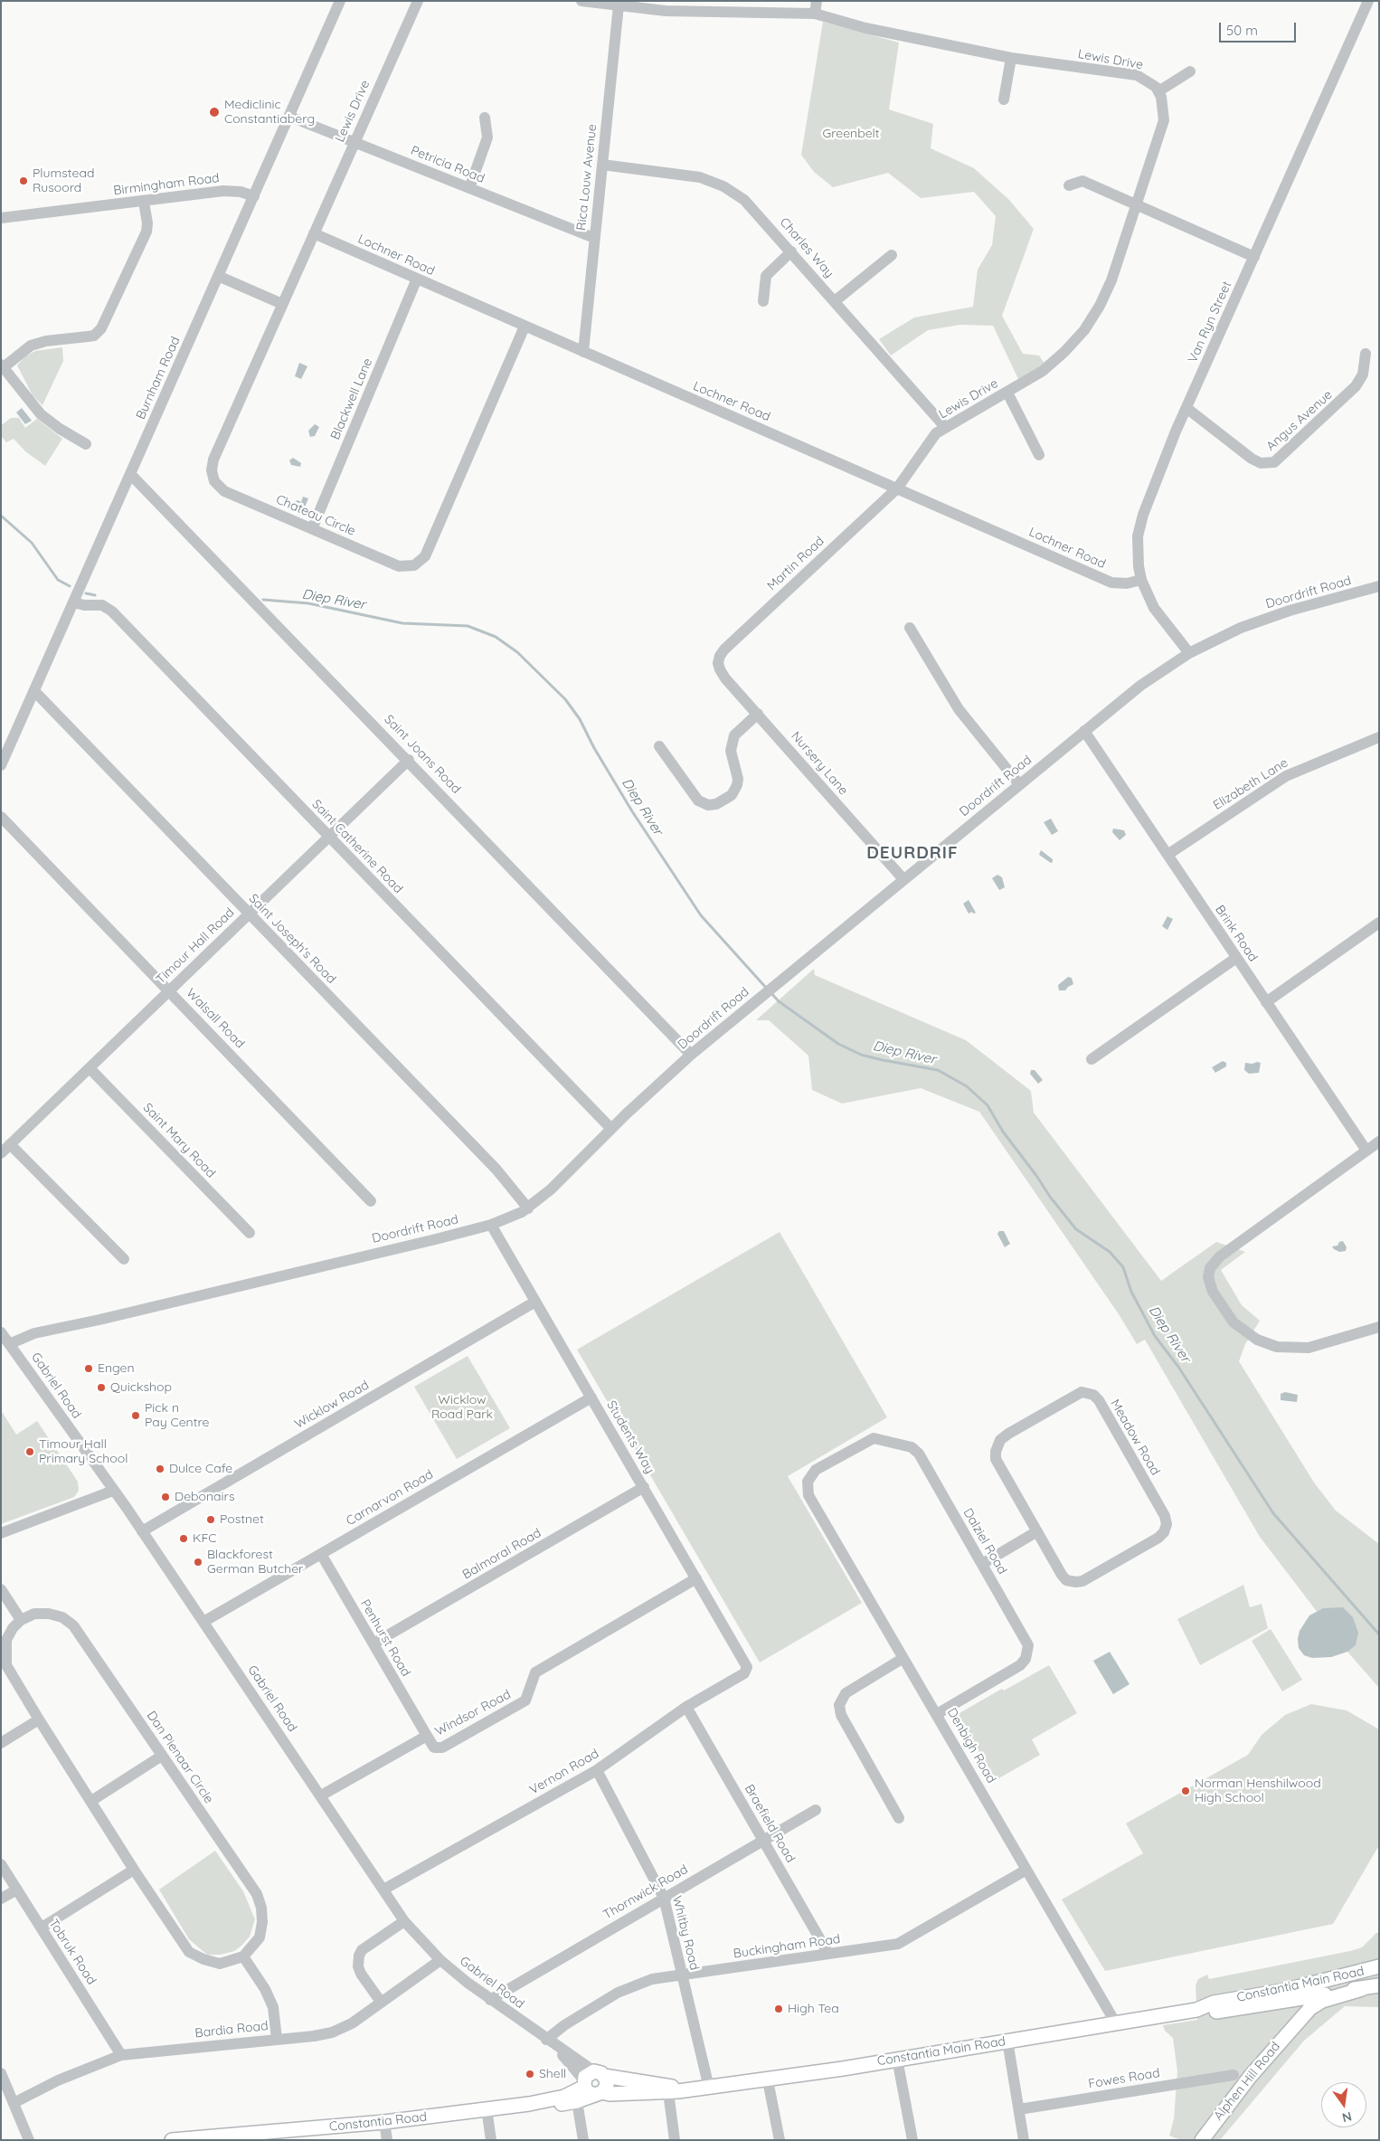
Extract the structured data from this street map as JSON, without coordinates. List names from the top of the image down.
{
  "streets": {
    "main road": ["Constantia Main Road", "Alphen Hill Road", "Constantia Road"],
    "street": [
      "Lewis Drive",
      "Petricia Road",
      "Rica Louw Avenue",
      "Birmingham Road",
      "Charles Way",
      "Lochner Road",
      "Van Ryn Street",
      "Burnham Road",
      "Blackwell Lane",
      "Angus Avenue",
      "Chateau Circle",
      "Martin Road",
      "Doordrift Road",
      "Saint Joans Road",
      "Nursery Lane",
      "Elizabeth Lane",
      "Saint Catherine Road",
      "Brink Road",
      "Saint Joseph's Road",
      "Timour Hall Road",
      "Walsall Road",
      "Saint Mary Road",
      "Gabriel Road",
      "Wicklow Road",
      "Students Way",
      "Meadow Road",
      "Carnarvon Road",
      "Dalziel Road",
      "Balmoral Road",
      "Penhurst Road",
      "Windsor Road",
      "Denbigh Road",
      "Dan Pienaar Circle",
      "Vernon Road",
      "Braefield Road",
      "Thornwick Road",
      "Whitby Road",
      "Buckingham Road",
      "Tobruk Road",
      "Bardia Road",
      "Fowes Road"
    ]
  },
  "crossings": [
    ["Lewis Drive", "Petricia Road"],
    ["Lewis Drive", "Rica Louw Avenue"],
    ["Lewis Drive", "Charles Way"],
    ["Lewis Drive", "Lochner Road"],
    ["Lewis Drive", "Chateau Circle"],
    ["Lewis Drive", "Martin Road"],
    ["Petricia Road", "Rica Louw Avenue"],
    ["Petricia Road", "Burnham Road"],
    ["Rica Louw Avenue", "Charles Way"],
    ["Rica Louw Avenue", "Lochner Road"],
    ["Birmingham Road", "Burnham Road"],
    ["Lochner Road", "Van Ryn Street"],
    ["Lochner Road", "Blackwell Lane"],
    ["Lochner Road", "Chateau Circle"],
    ["Lochner Road", "Martin Road"],
    ["Van Ryn Street", "Angus Avenue"],
    ["Van Ryn Street", "Doordrift Road"],
    ["Burnham Road", "Saint Joans Road"],
    ["Burnham Road", "Saint Catherine Road"],
    ["Burnham Road", "Saint Joseph's Road"],
    ["Blackwell Lane", "Chateau Circle"],
    ["Martin Road", "Nursery Lane"],
    ["Doordrift Road", "Saint Joans Road"],
    ["Doordrift Road", "Nursery Lane"],
    ["Doordrift Road", "Saint Catherine Road"],
    ["Doordrift Road", "Brink Road"],
    ["Doordrift Road", "Saint Joseph's Road"],
    ["Doordrift Road", "Gabriel Road"],
    ["Doordrift Road", "Students Way"],
    ["Saint Joans Road", "Timour Hall Road"],
    ["Elizabeth Lane", "Brink Road"],
    ["Saint Catherine Road", "Timour Hall Road"],
    ["Saint Joseph's Road", "Timour Hall Road"],
    ["Timour Hall Road", "Walsall Road"],
    ["Timour Hall Road", "Saint Mary Road"],
    ["Gabriel Road", "Wicklow Road"],
    ["Gabriel Road", "Carnarvon Road"],
    ["Gabriel Road", "Windsor Road"],
    ["Gabriel Road", "Vernon Road"],
    ["Gabriel Road", "Thornwick Road"],
    ["Gabriel Road", "Buckingham Road"],
    ["Gabriel Road", "Constantia Main Road"],
    ["Gabriel Road", "Bardia Road"],
    ["Gabriel Road", "Constantia Road"],
    ["Wicklow Road", "Students Way"],
    ["Students Way", "Carnarvon Road"],
    ["Students Way", "Balmoral Road"],
    ["Students Way", "Windsor Road"],
    ["Students Way", "Vernon Road"],
    ["Carnarvon Road", "Penhurst Road"],
    ["Dalziel Road", "Denbigh Road"],
    ["Balmoral Road", "Penhurst Road"],
    ["Penhurst Road", "Windsor Road"],
    ["Denbigh Road", "Buckingham Road"],
    ["Denbigh Road", "Constantia Main Road"],
    ["Vernon Road", "Braefield Road"],
    ["Vernon Road", "Whitby Road"],
    ["Braefield Road", "Thornwick Road"],
    ["Braefield Road", "Buckingham Road"],
    ["Thornwick Road", "Whitby Road"],
    ["Whitby Road", "Buckingham Road"],
    ["Whitby Road", "Constantia Main Road"],
    ["Tobruk Road", "Bardia Road"],
    ["Constantia Main Road", "Alphen Hill Road"],
    ["Constantia Main Road", "Constantia Road"]
  ],
  "districts": ["DEURDRIF"],
  "water": ["Diep River"],
  "parks": ["Greenbelt", "Wicklow Road Park"],
  "places": [
    "Mediclinic Constantiaberg",
    "Plumstead Rusoord",
    "Engen",
    "Quickshop",
    "Pick n Pay Centre",
    "Timour Hall Primary School",
    "Dulce Cafe",
    "Debonairs",
    "Postnet",
    "KFC",
    "Blackforest German Butcher",
    "Norman Henshilwood High School",
    "High Tea",
    "Shell"
  ],
  "scale_bar": "50 m",
  "north": "bottom"
}
